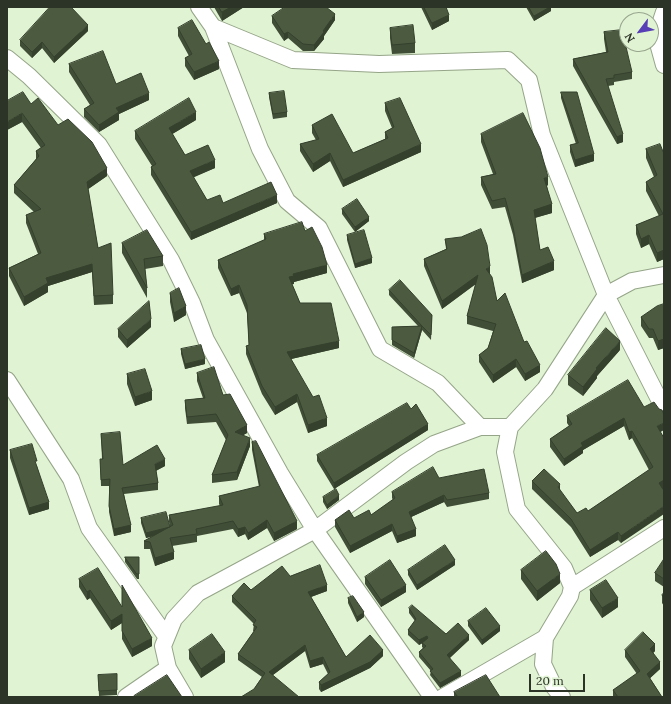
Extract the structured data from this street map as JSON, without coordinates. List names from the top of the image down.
{
  "scale_bar": "20 m",
  "north": "bottom left"
}
